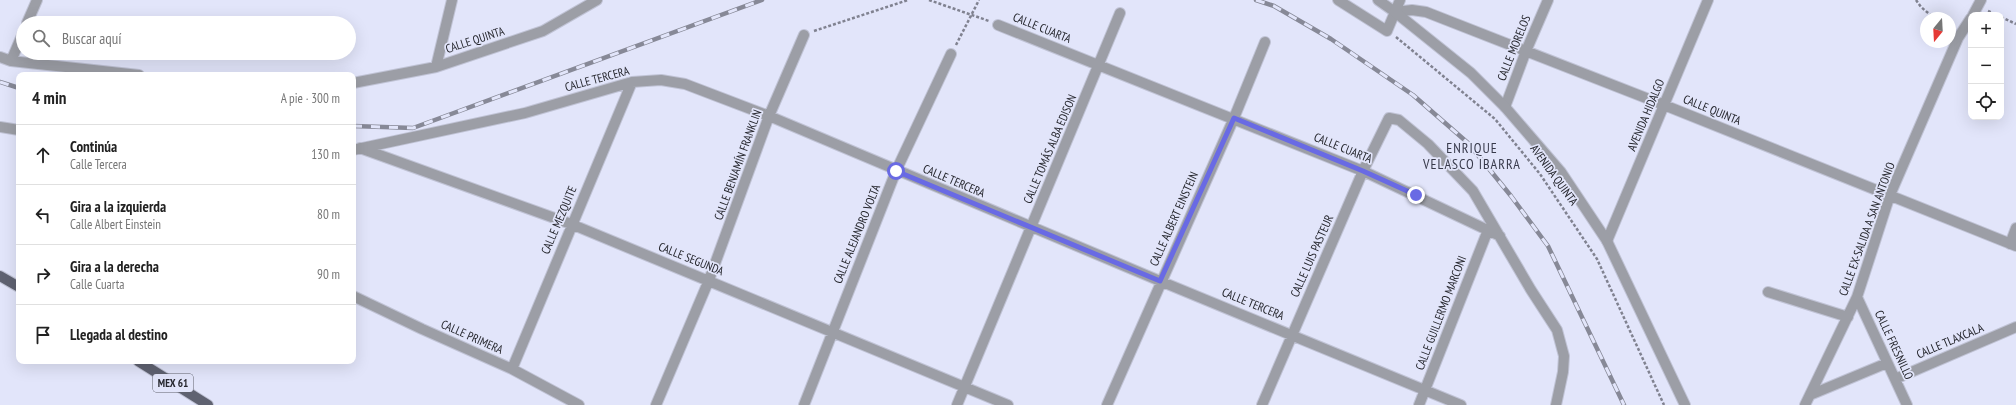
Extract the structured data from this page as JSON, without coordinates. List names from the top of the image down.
{
  "streets": {
    "main road": ["MEX 61"],
    "street": [
      "CALLE CUARTA",
      "CALLE QUINTA",
      "CALLE MORELOS",
      "CALLE TERCERA",
      "AVENIDA HIDALGO",
      "CALLE TOMÁS ALBA EDISON",
      "CALLE BENJAMÍN FRANKLIN",
      "AVENIDA QUINTA",
      "CALLE ALBERT EINSTEIN",
      "CALLE MEZQUITE",
      "CALLE EX-SALIDA A SAN ANTONIO",
      "CALLE ALEJANDRO VOLTA",
      "CALLE LUIS PASTEUR",
      "CALLE SEGUNDA",
      "CALLE GUILLERMO MARCONI",
      "CALLE PRIMERA",
      "CALLE TLAXCALA",
      "CALLE FRESNILLO"
    ]
  },
  "crossings": [
    ["CALLE CUARTA", "CALLE TOMÁS ALBA EDISON"],
    ["CALLE CUARTA", "CALLE ALBERT EINSTEIN"],
    ["CALLE CUARTA", "CALLE LUIS PASTEUR"],
    ["CALLE CUARTA", "CALLE GUILLERMO MARCONI"],
    ["CALLE QUINTA", "CALLE MORELOS"],
    ["CALLE QUINTA", "AVENIDA HIDALGO"],
    ["CALLE QUINTA", "AVENIDA QUINTA"],
    ["CALLE QUINTA", "CALLE EX-SALIDA A SAN ANTONIO"],
    ["CALLE MORELOS", "AVENIDA QUINTA"],
    ["CALLE TERCERA", "CALLE TOMÁS ALBA EDISON"],
    ["CALLE TERCERA", "CALLE BENJAMÍN FRANKLIN"],
    ["CALLE TERCERA", "CALLE ALBERT EINSTEIN"],
    ["CALLE TERCERA", "CALLE MEZQUITE"],
    ["CALLE TERCERA", "CALLE ALEJANDRO VOLTA"],
    ["CALLE TERCERA", "CALLE LUIS PASTEUR"],
    ["CALLE TERCERA", "CALLE SEGUNDA"],
    ["CALLE TERCERA", "CALLE GUILLERMO MARCONI"],
    ["AVENIDA HIDALGO", "AVENIDA QUINTA"],
    ["CALLE TOMÁS ALBA EDISON", "CALLE SEGUNDA"],
    ["CALLE BENJAMÍN FRANKLIN", "CALLE SEGUNDA"],
    ["CALLE MEZQUITE", "CALLE SEGUNDA"],
    ["CALLE MEZQUITE", "CALLE PRIMERA"],
    ["CALLE EX-SALIDA A SAN ANTONIO", "CALLE FRESNILLO"],
    ["CALLE ALEJANDRO VOLTA", "CALLE SEGUNDA"],
    ["CALLE TLAXCALA", "CALLE FRESNILLO"]
  ],
  "districts": ["ENRIQUE VELASCO IBARRA"],
  "north": "bottom",
  "page": {
    "map_buttons": ["+", "−"],
    "search": "Buscar aquí",
    "heading": ["4 min", "A pie · 300 m"],
    "list": [
      ["Continúa", "Calle Tercera", "130 m"],
      ["Gira a la izquierda", "Calle Albert Einstein", "80 m"],
      ["Gira a la derecha", "Calle Cuarta", "90 m"],
      "Llegada al destino"
    ]
  }
}
